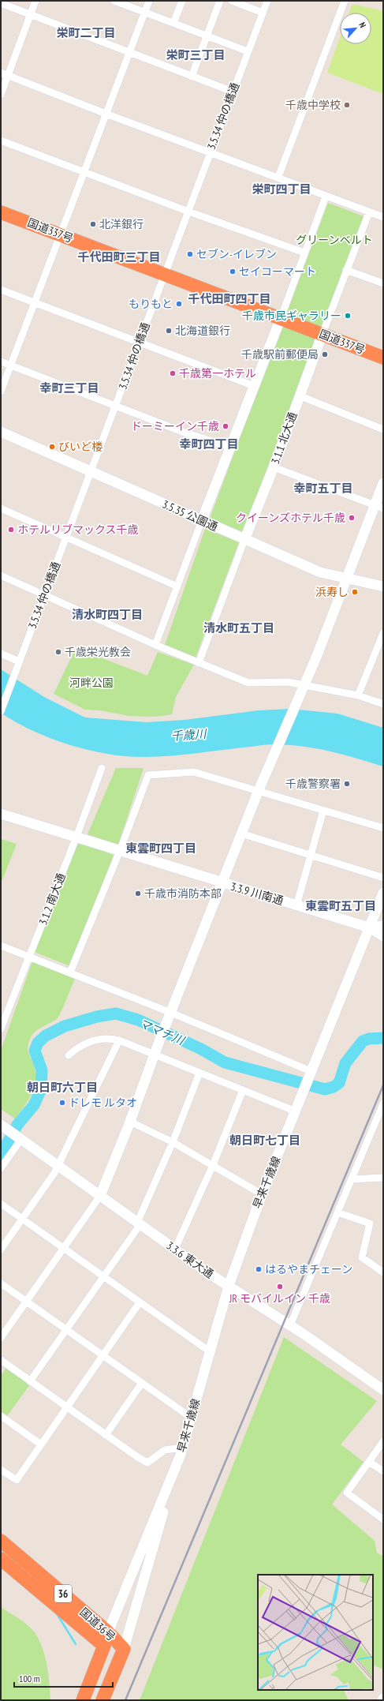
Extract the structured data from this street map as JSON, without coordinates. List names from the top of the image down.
{
  "streets": {
    "highway": ["国道337号", "36", "国道36号"],
    "street": [
      "3.5.34 仲の橋通",
      "3.1.1 北大通",
      "3.5.35 公園通",
      "3.3.9 川南通",
      "3.1.2 南大通",
      "早来千歳線",
      "3.3.6 東大通"
    ]
  },
  "crossings": [
    ["3.5.34 仲の橋通", "国道337号"],
    ["3.5.34 仲の橋通", "3.5.35 公園通"],
    ["国道337号", "3.1.1 北大通"],
    ["3.1.1 北大通", "3.5.35 公園通"],
    ["3.3.9 川南通", "3.1.2 南大通"],
    ["3.3.9 川南通", "早来千歳線"],
    ["早来千歳線", "3.3.6 東大通"],
    ["早来千歳線", "国道36号"]
  ],
  "districts": [
    "栄町二丁目",
    "栄町三丁目",
    "栄町四丁目",
    "千代田町三丁目",
    "千代田町四丁目",
    "幸町三丁目",
    "幸町四丁目",
    "幸町五丁目",
    "清水町四丁目",
    "清水町五丁目",
    "東雲町四丁目",
    "東雲町五丁目",
    "朝日町六丁目",
    "朝日町七丁目"
  ],
  "water": ["千歳川", "ママチ川"],
  "parks": ["グリーンベルト", "河畔公園"],
  "places": [
    "千歳中学校",
    "北洋銀行",
    "セブン-イレブン",
    "セイコーマート",
    "もりもと",
    "千歳市民ギャラリー",
    "北海道銀行",
    "千歳駅前郵便局",
    "千歳第一ホテル",
    "ドーミーイン千歳",
    "びいど楼",
    "クイーンズホテル千歳",
    "ホテルリブマックス千歳",
    "浜寿し",
    "千歳栄光教会",
    "千歳警察署",
    "千歳市消防本部",
    "ドレモ ルタオ",
    "はるやまチェーン",
    "JR モバイルイン 千歳"
  ],
  "scale_bar": "100 m",
  "north": "top right"
}
